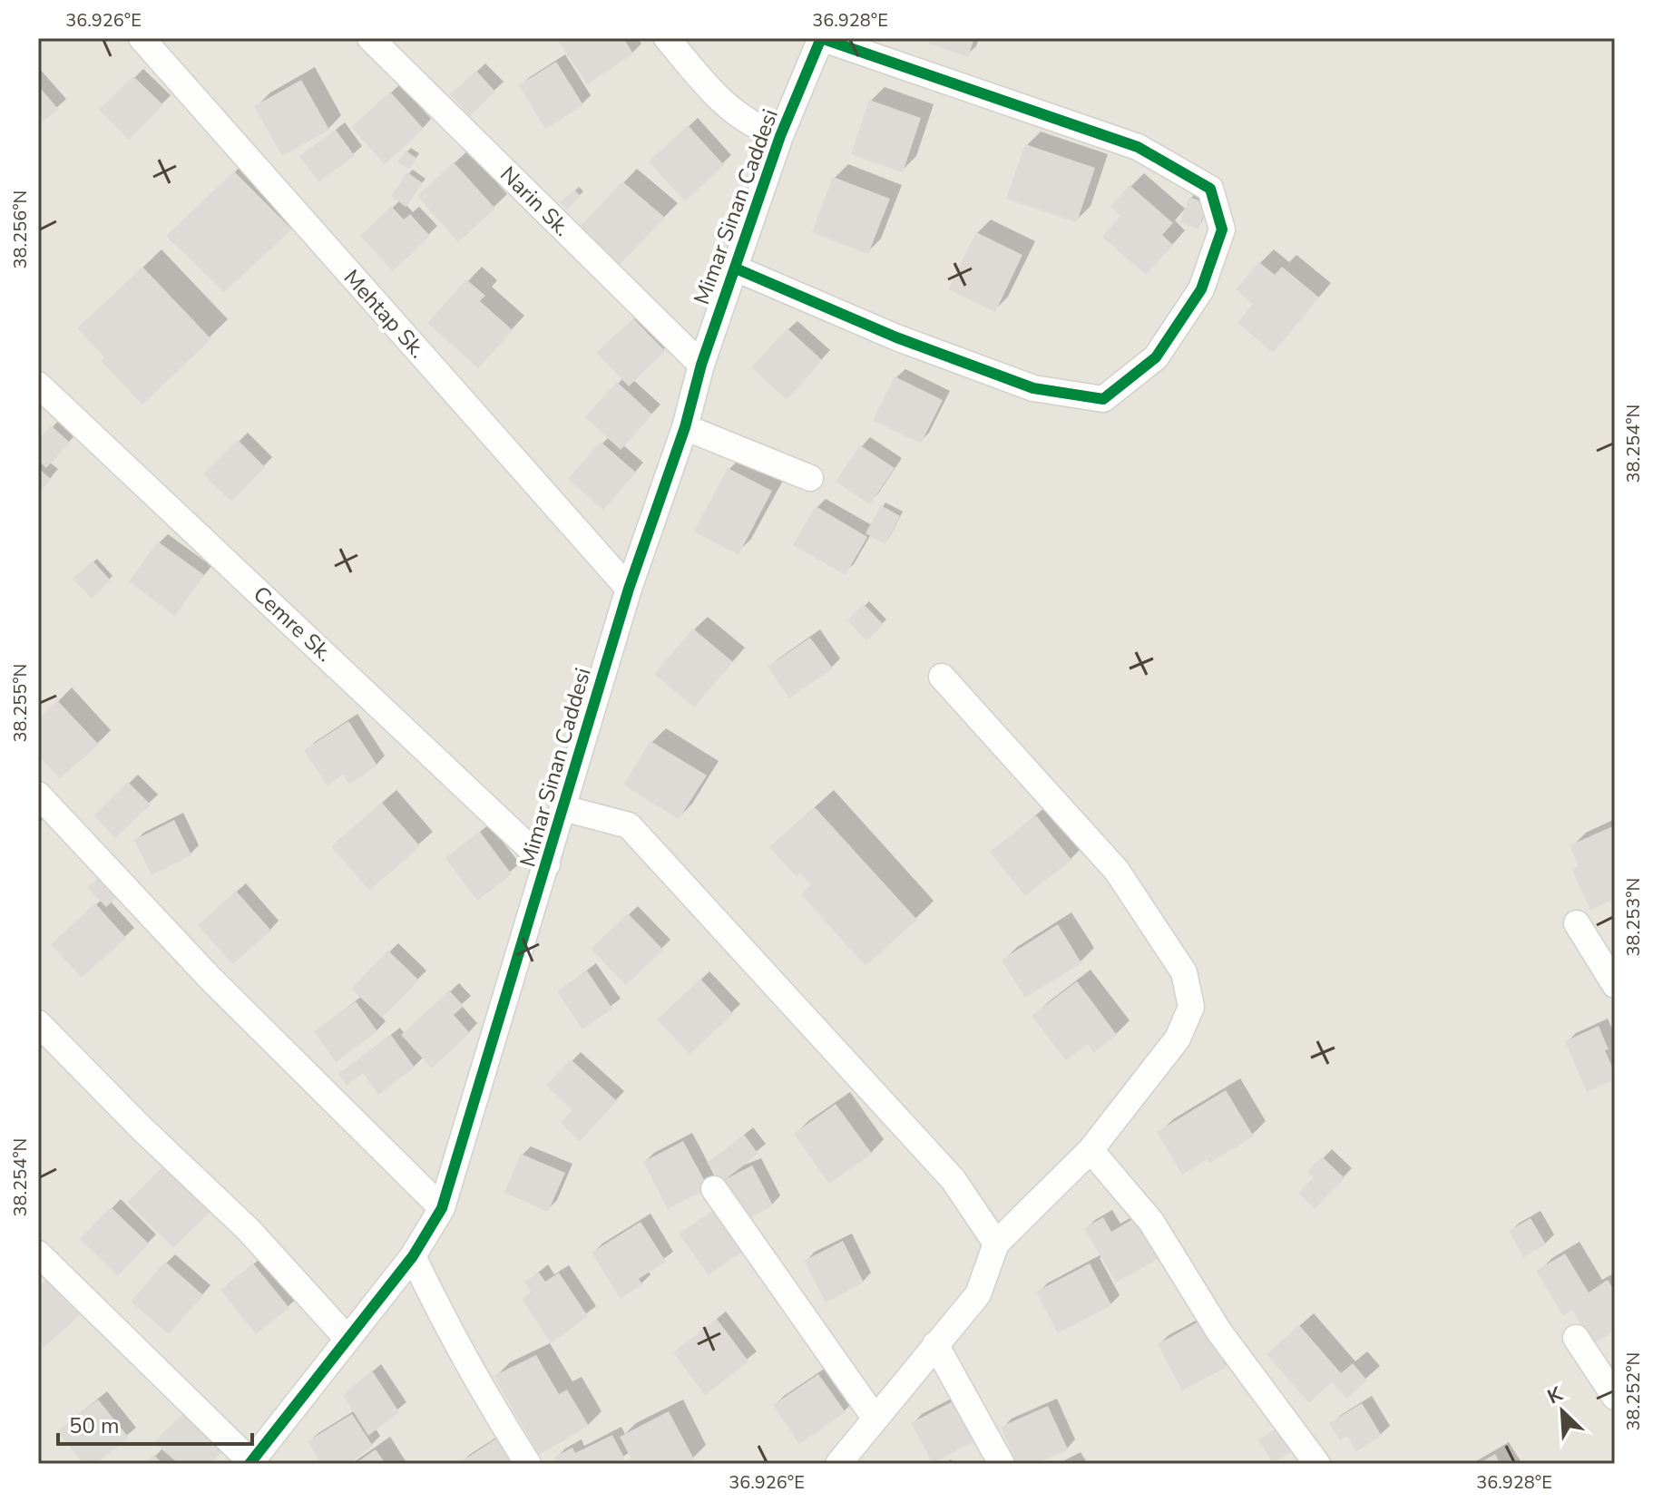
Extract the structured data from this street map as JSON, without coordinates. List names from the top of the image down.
{
  "streets": {
    "street": [
      "Narin Sk.",
      "Mimar Sinan Caddesi",
      "Mehtap Sk.",
      "Cemre Sk."
    ]
  },
  "crossings": [
    ["Narin Sk.", "Mimar Sinan Caddesi"],
    ["Mimar Sinan Caddesi", "Mehtap Sk."],
    ["Mimar Sinan Caddesi", "Cemre Sk."]
  ],
  "scale_bar": "50 m",
  "north": "top left",
  "coordinates": [
    "36.926°E",
    "36.928°E",
    "38.256°N",
    "38.254°N",
    "38.255°N",
    "38.253°N",
    "38.252°N"
  ]
}
